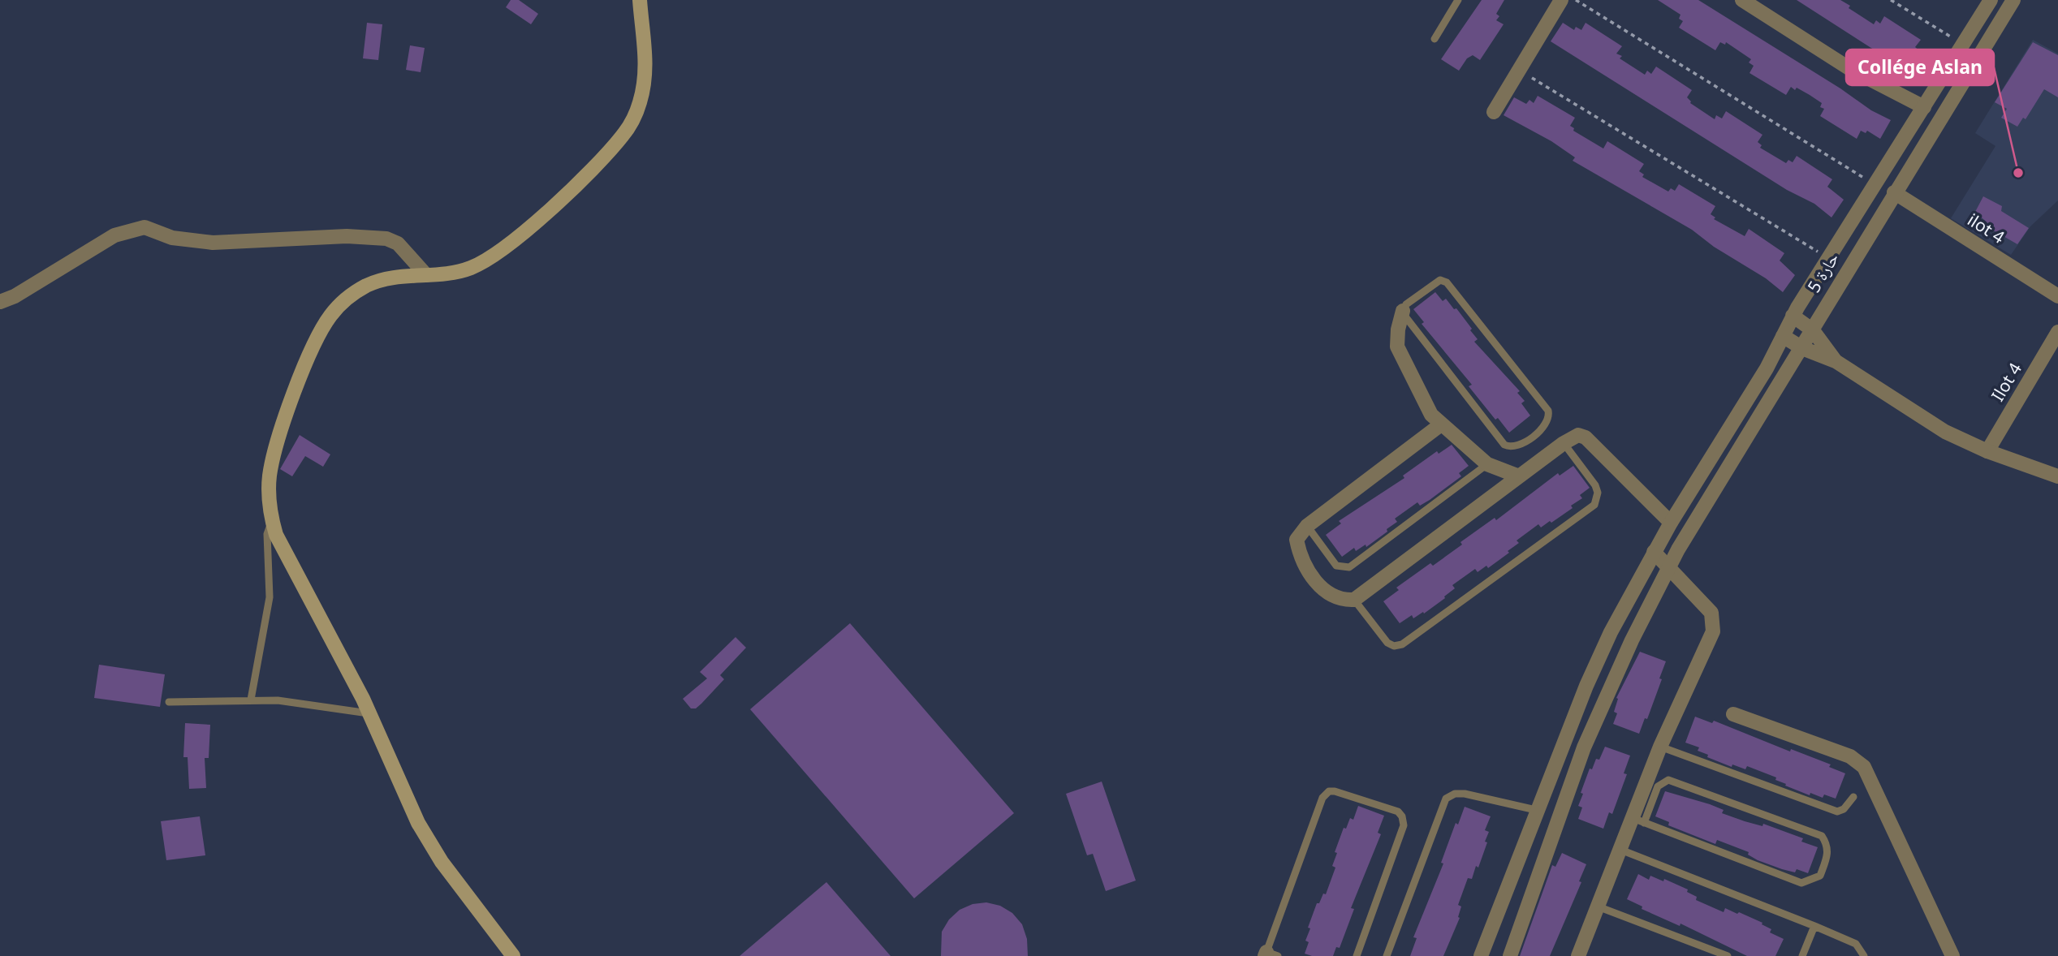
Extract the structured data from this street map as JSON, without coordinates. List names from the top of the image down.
{
  "streets": {
    "street": ["ilot 4", "حارة 5", "Ilot 4"]
  },
  "crossings": [
    ["ilot 4", "حارة 5"]
  ],
  "places": ["Collége Aslan"]
}
